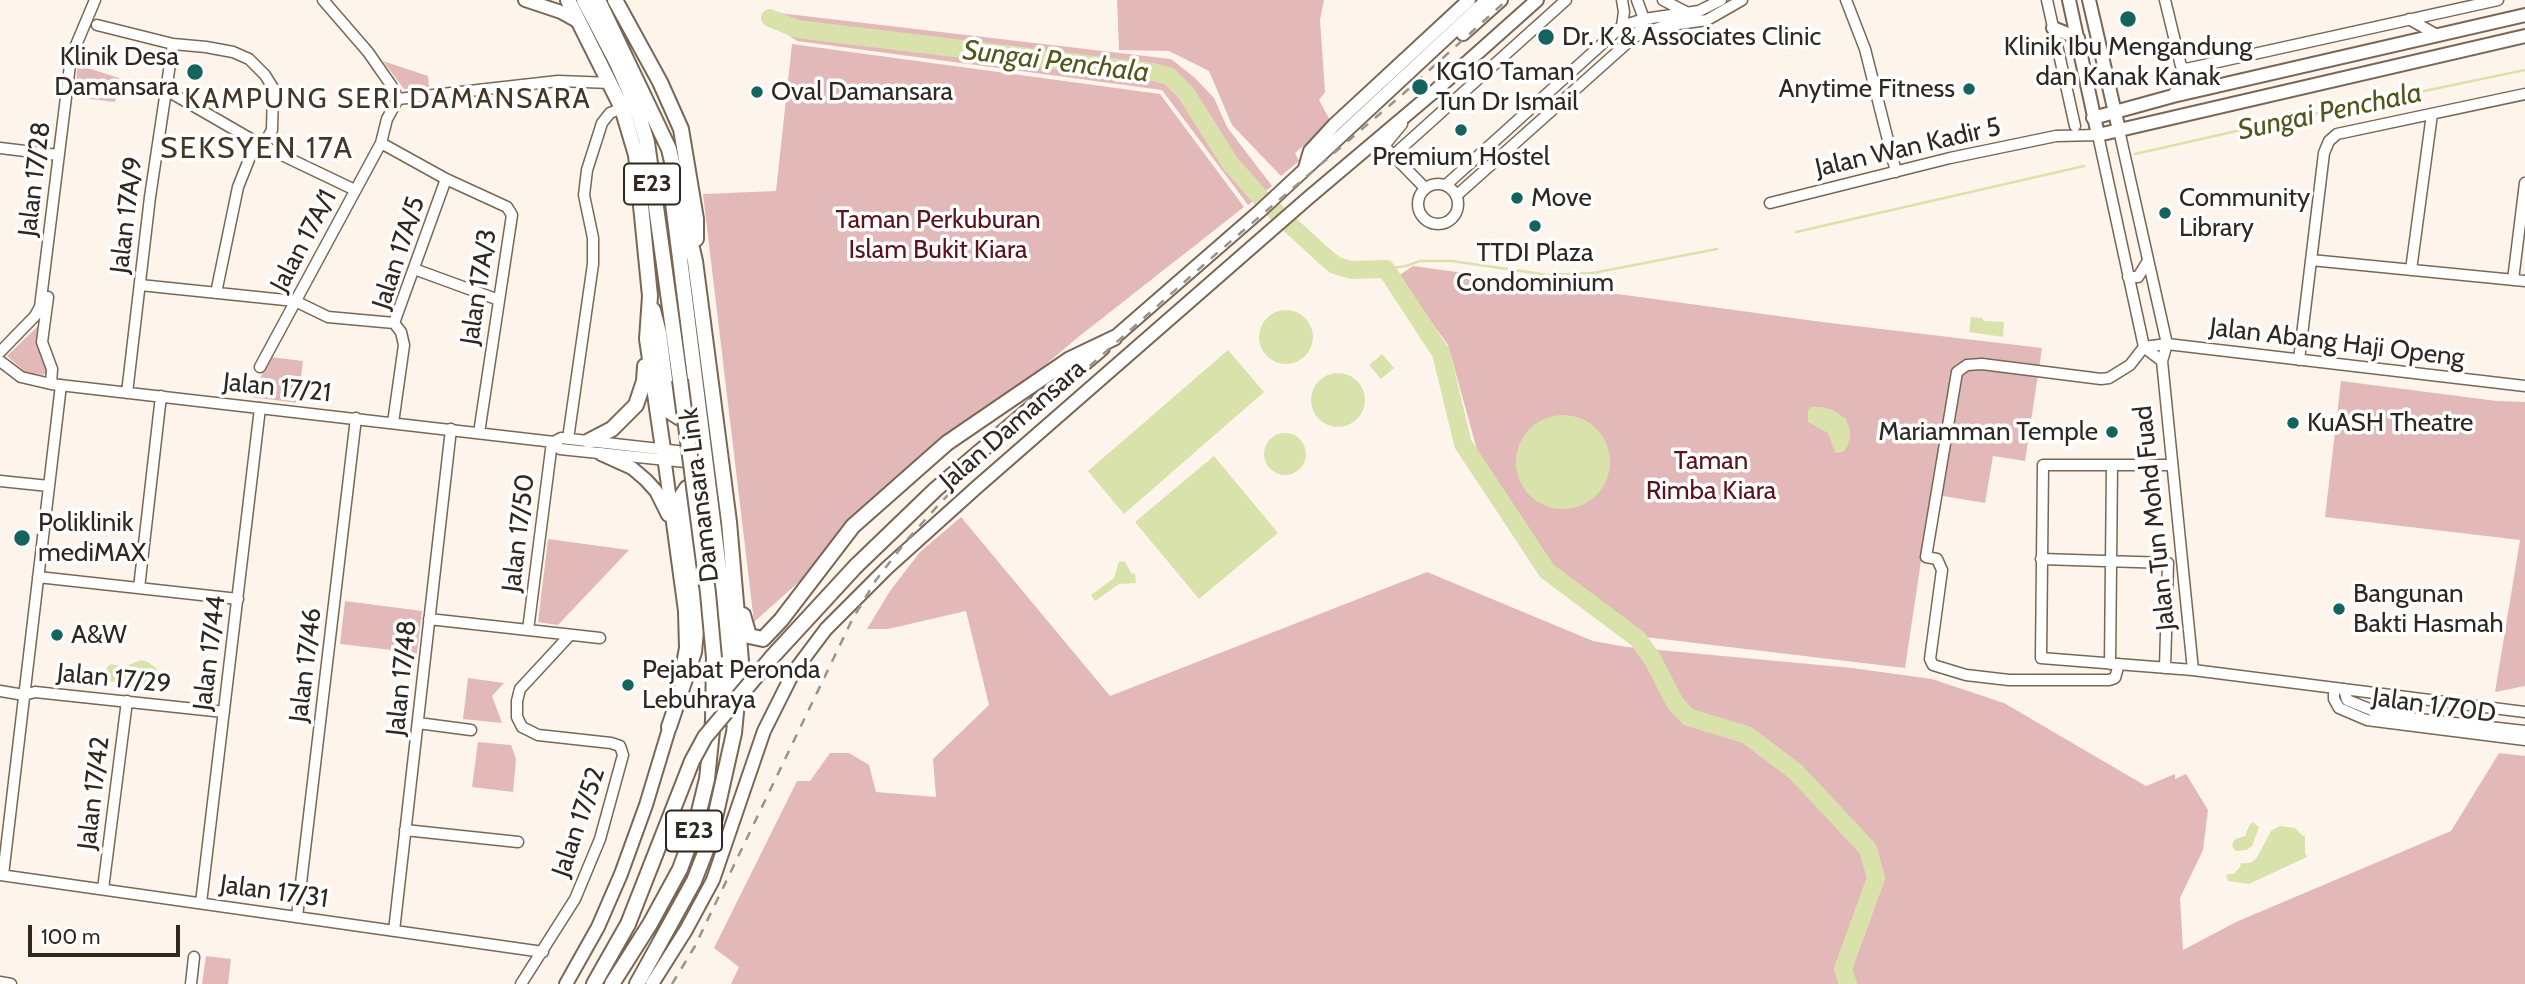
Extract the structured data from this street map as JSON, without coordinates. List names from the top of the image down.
{
  "streets": {
    "highway": ["E23", "Damansara Link"],
    "main road": ["Jalan Damansara", "Jalan Tun Mohd Fuad"],
    "street": [
      "Jalan Wan Kadir 5",
      "Jalan 17/28",
      "Jalan 17A/9",
      "Jalan 17A/1",
      "Jalan 17A/5",
      "Jalan 17A/3",
      "Jalan Abang Haji Openg",
      "Jalan 17/21",
      "Jalan 17/50",
      "Jalan 17/44",
      "Jalan 17/46",
      "Jalan 17/48",
      "Jalan 17/29",
      "Jalan 1/70D",
      "Jalan 17/42",
      "Jalan 17/52",
      "Jalan 17/31"
    ]
  },
  "crossings": [
    ["Jalan 17A/9", "Jalan 17/21"],
    ["Jalan 17A/1", "Jalan 17A/3"],
    ["Jalan 17A/5", "Jalan 17A/3"],
    ["Jalan 17A/5", "Jalan 17/21"],
    ["Jalan 17A/3", "Jalan 17/21"],
    ["Jalan Abang Haji Openg", "Jalan Tun Mohd Fuad"],
    ["Jalan 17/21", "Jalan 17/50"],
    ["Jalan 17/21", "Jalan 17/44"],
    ["Jalan 17/21", "Jalan 17/46"],
    ["Jalan 17/21", "Jalan 17/48"],
    ["Jalan 17/44", "Jalan 17/29"],
    ["Jalan 17/44", "Jalan 17/31"],
    ["Jalan 17/46", "Jalan 17/31"],
    ["Jalan 17/48", "Jalan 17/31"],
    ["Jalan 17/29", "Jalan 17/42"],
    ["Jalan 17/42", "Jalan 17/31"],
    ["Jalan 17/52", "Jalan 17/31"]
  ],
  "districts": ["KAMPUNG SERI DAMANSARA", "SEKSYEN 17A"],
  "water": ["Sungai Penchala"],
  "parks": ["Taman Perkuburan Islam Bukit Kiara", "Taman Rimba Kiara"],
  "places": [
    "Klinik Ibu Mengandung dan Kanak Kanak",
    "Dr. K & Associates Clinic",
    "Klinik Desa Damansara",
    "KG10 Taman Tun Dr Ismail",
    "Anytime Fitness",
    "Oval Damansara",
    "Premium Hostel",
    "Move",
    "Community Library",
    "TTDI Plaza Condominium",
    "KuASH Theatre",
    "Mariamman Temple",
    "Poliklinik mediMAX",
    "Bangunan Bakti Hasmah",
    "A&W",
    "Pejabat Peronda Lebuhraya"
  ],
  "scale_bar": "100 m"
}
